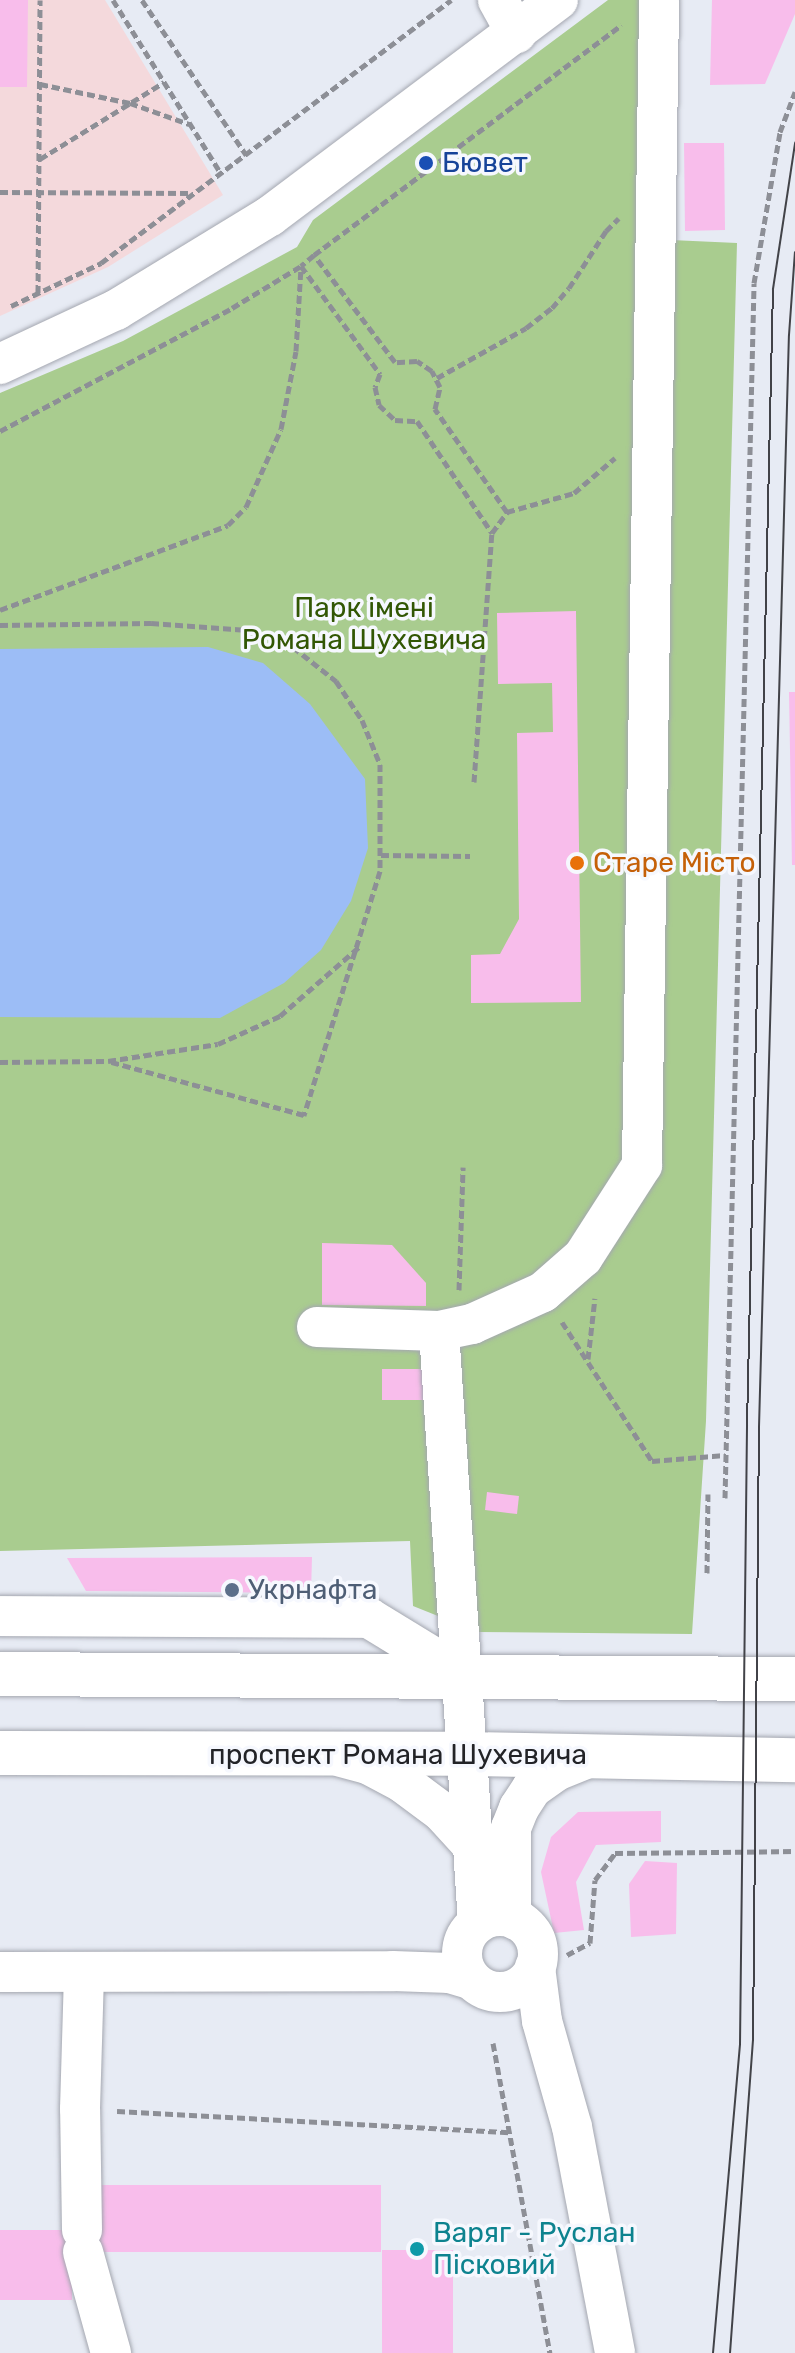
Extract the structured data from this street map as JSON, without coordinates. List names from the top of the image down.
{
  "streets": {
    "main road": ["проспект Романа Шухевича"]
  },
  "parks": ["Парк імені Романа Шухевича"],
  "places": [
    "Бювет",
    "Старе Місто",
    "Укрнафта",
    "Варяг - Руслан Пісковий"
  ]
}
